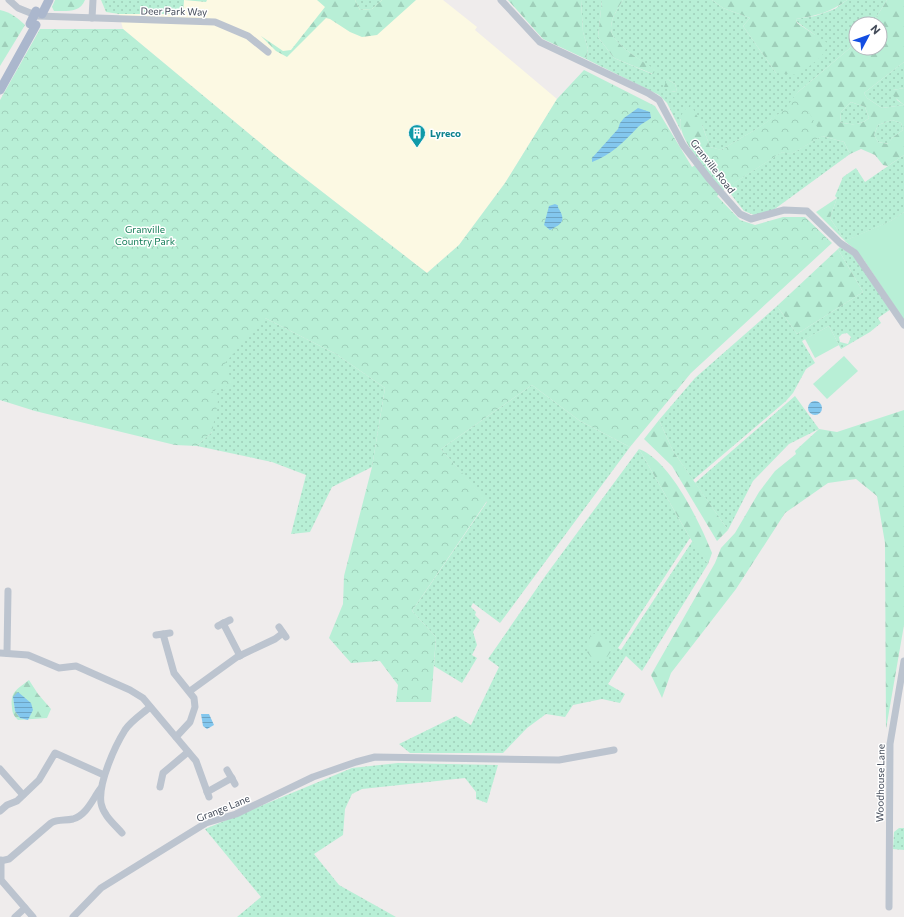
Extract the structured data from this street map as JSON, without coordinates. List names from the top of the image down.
{
  "streets": {
    "street": [
      "Deer Park Way",
      "Granville Road",
      "Woodhouse Lane",
      "Grange Lane"
    ]
  },
  "parks": ["Granville Country Park"],
  "places": {
    "building": ["Lyreco"]
  },
  "north": "top right"
}
